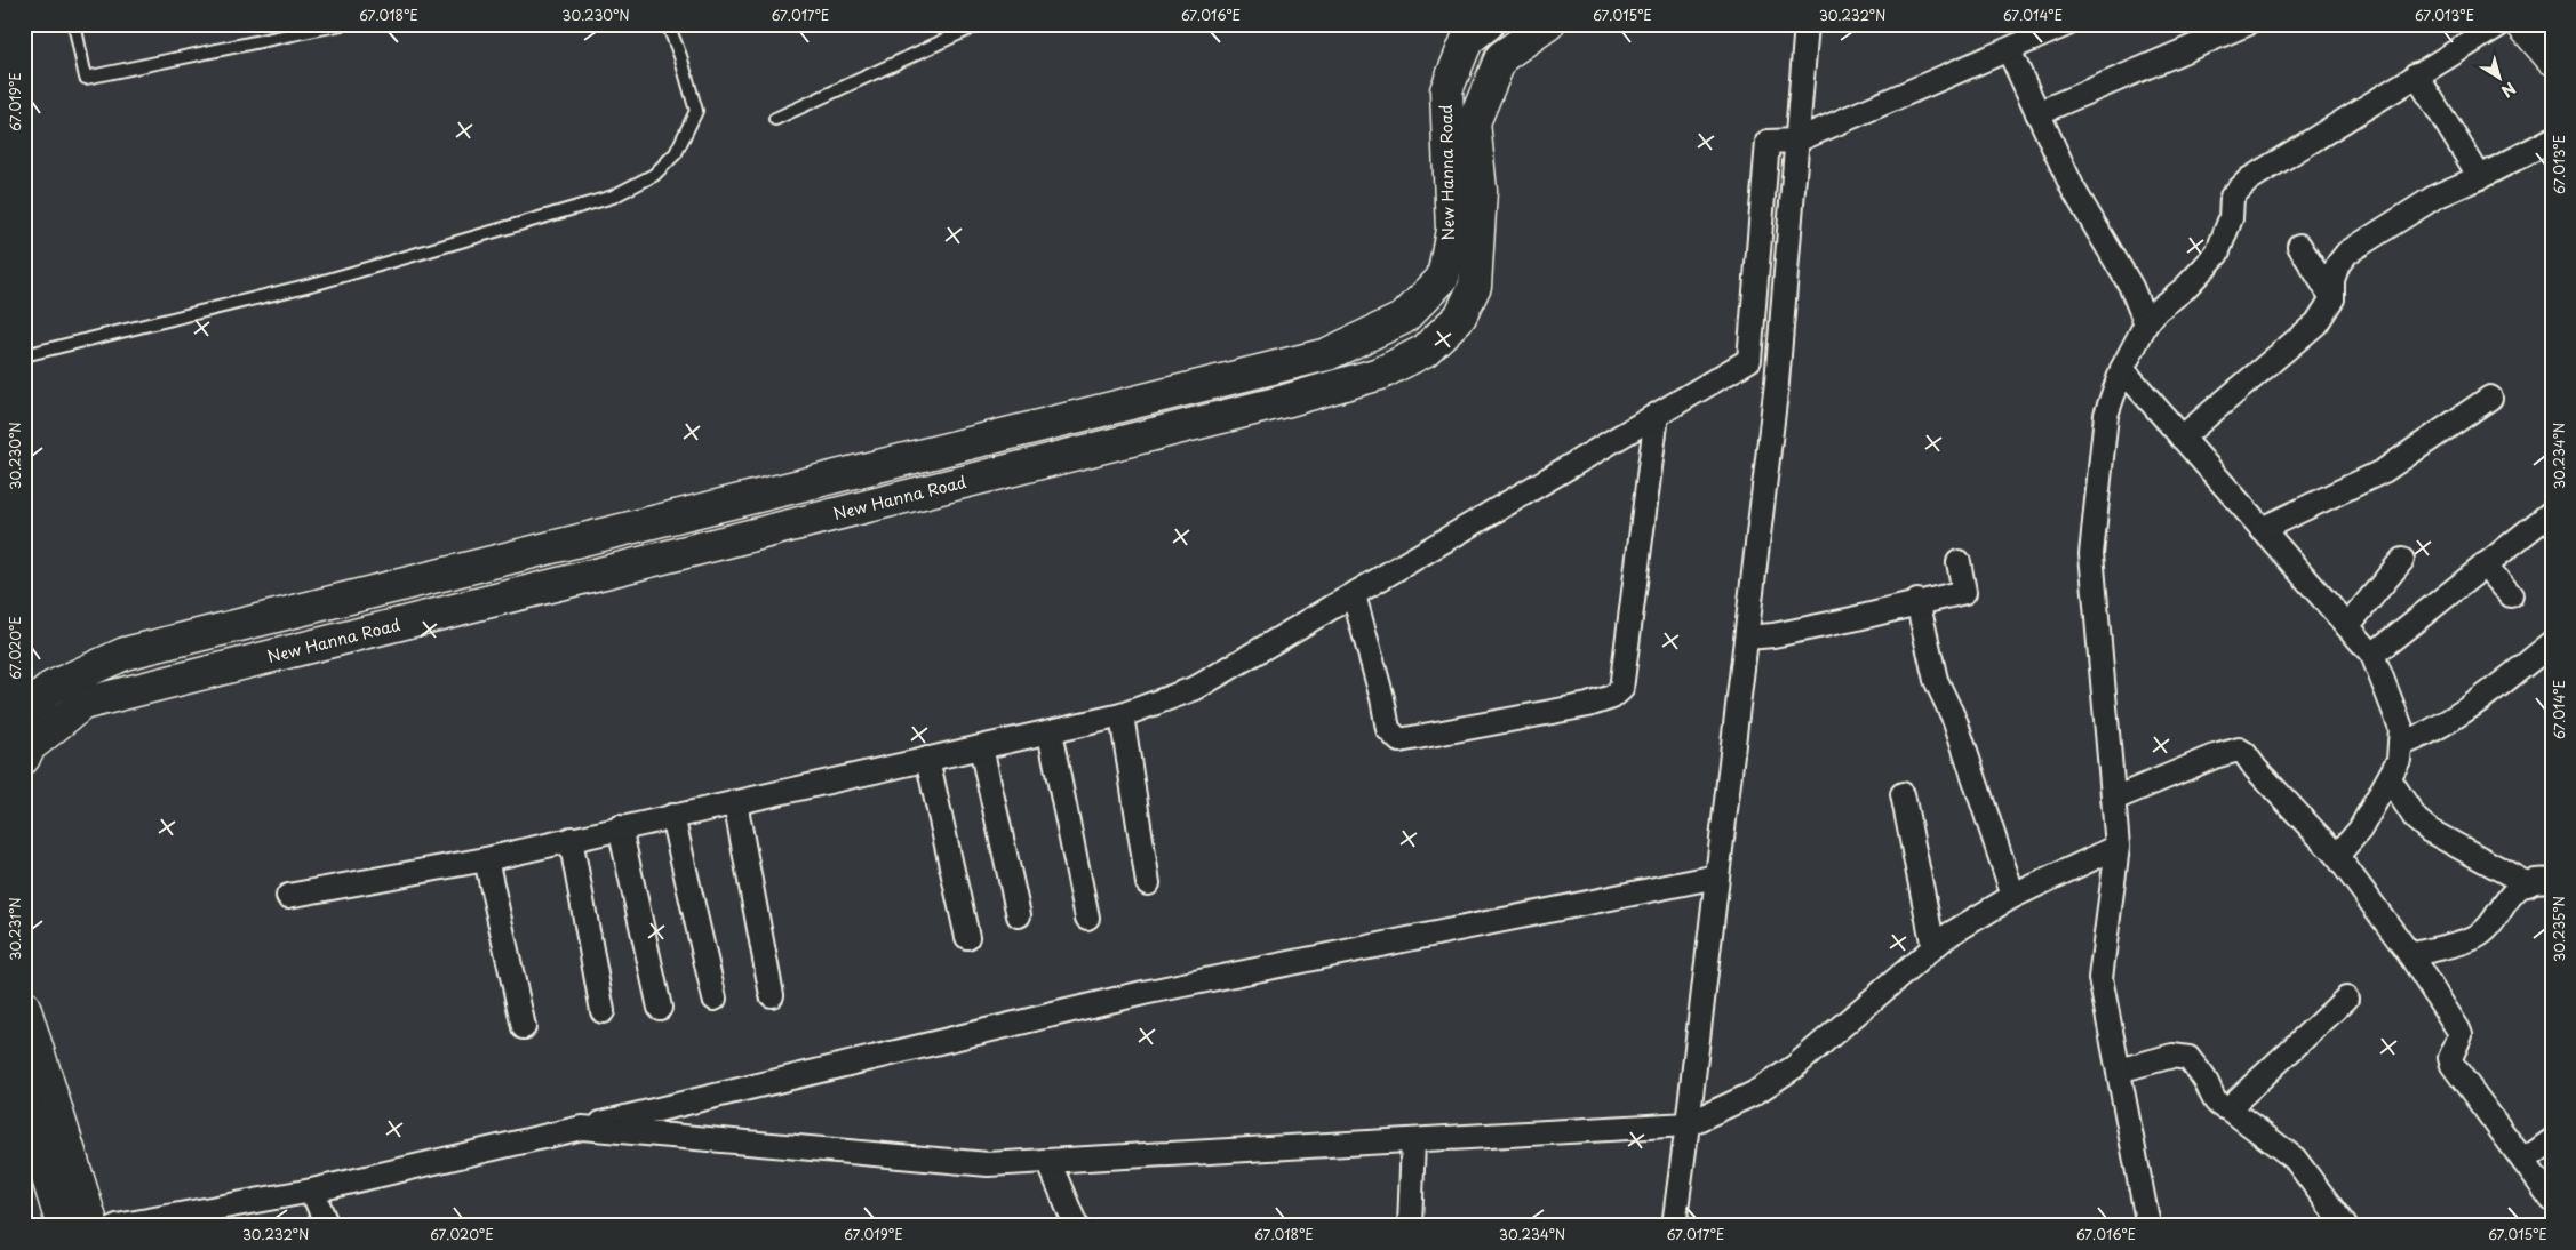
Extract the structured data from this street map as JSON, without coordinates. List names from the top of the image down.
{
  "streets": {
    "main road": ["New Hanna Road"]
  },
  "north": "bottom right",
  "coordinates": [
    "67.018°E",
    "30.230°N",
    "67.017°E",
    "67.016°E",
    "67.015°E",
    "30.232°N",
    "67.014°E",
    "67.013°E",
    "67.019°E",
    "30.234°N",
    "67.020°E",
    "30.235°N",
    "30.231°N"
  ]
}
